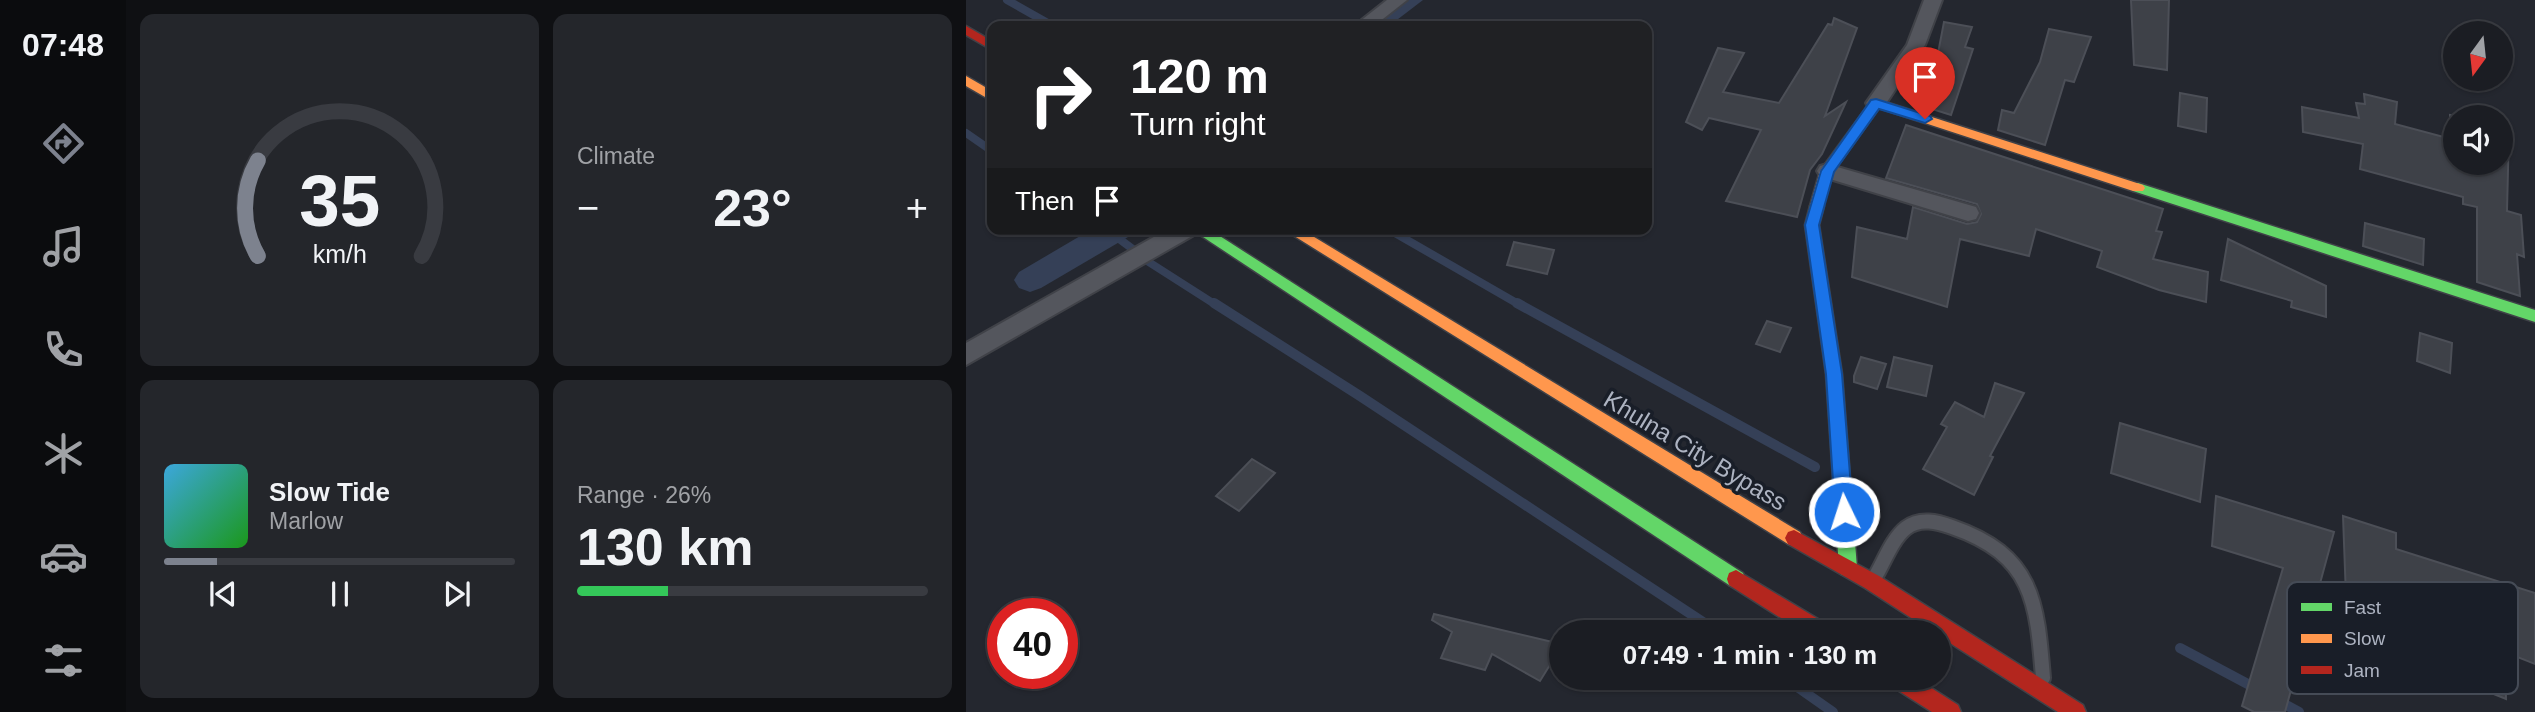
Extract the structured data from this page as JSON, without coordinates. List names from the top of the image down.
{
  "streets": {
    "main road": ["Khulna City Bypass"]
  },
  "legend": ["Fast", "Slow", "Jam"],
  "north": "bottom",
  "page": {
    "tabs": "07:48",
    "tile": [
      "Climate",
      ["Range · 26%", "130 km"]
    ],
    "turn": ["120 m", "Turn right"],
    "then": "Then",
    "heat": ["−", "23°", "+"],
    "song": ["Slow Tide", "Marlow"],
    "limit": "40",
    "trip": "07:49 · 1 min · 130 m",
    "gauge": ["35", "km/h"]
  }
}
